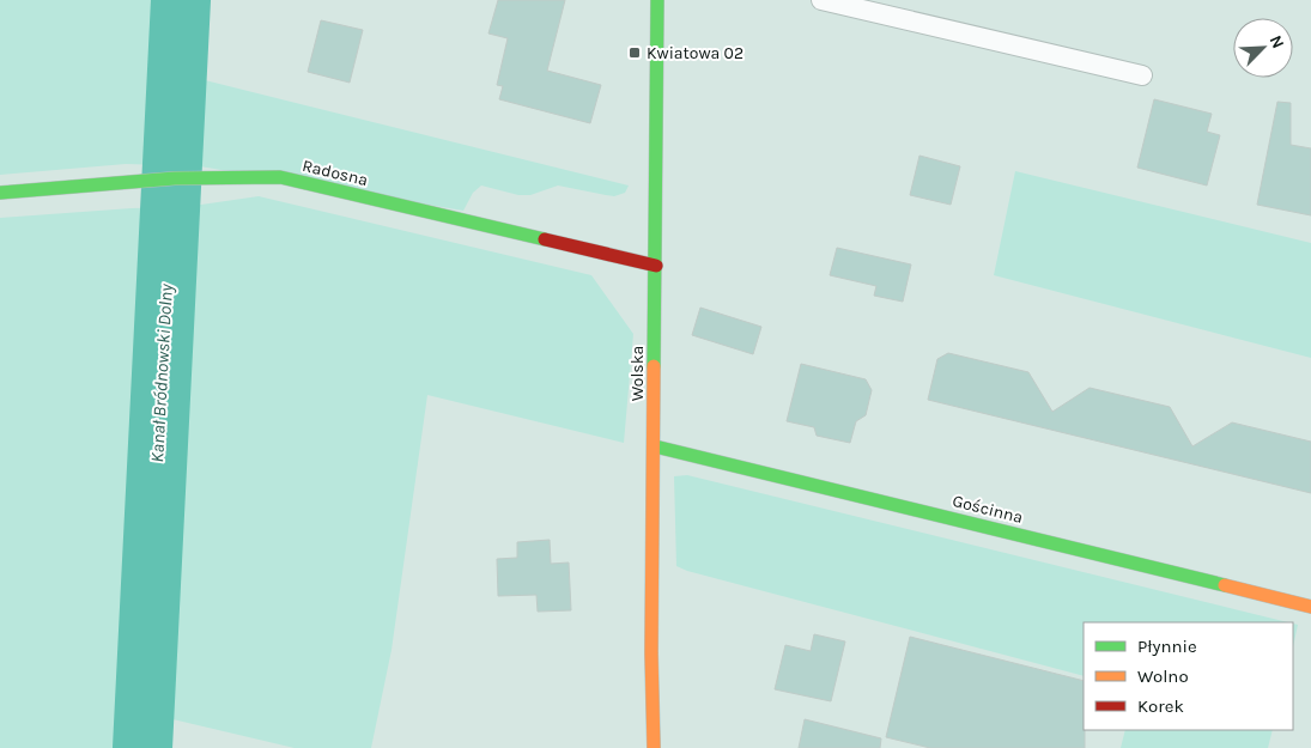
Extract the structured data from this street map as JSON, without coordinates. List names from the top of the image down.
{
  "streets": {
    "street": ["Radosna", "Wolska", "Gościnna"]
  },
  "crossings": [
    ["Radosna", "Wolska"],
    ["Wolska", "Gościnna"]
  ],
  "water": ["Kanał Bródnowski Dolny"],
  "places": {
    "transit": ["Kwiatowa 02"]
  },
  "legend": ["Płynnie", "Wolno", "Korek"],
  "north": "top right"
}
